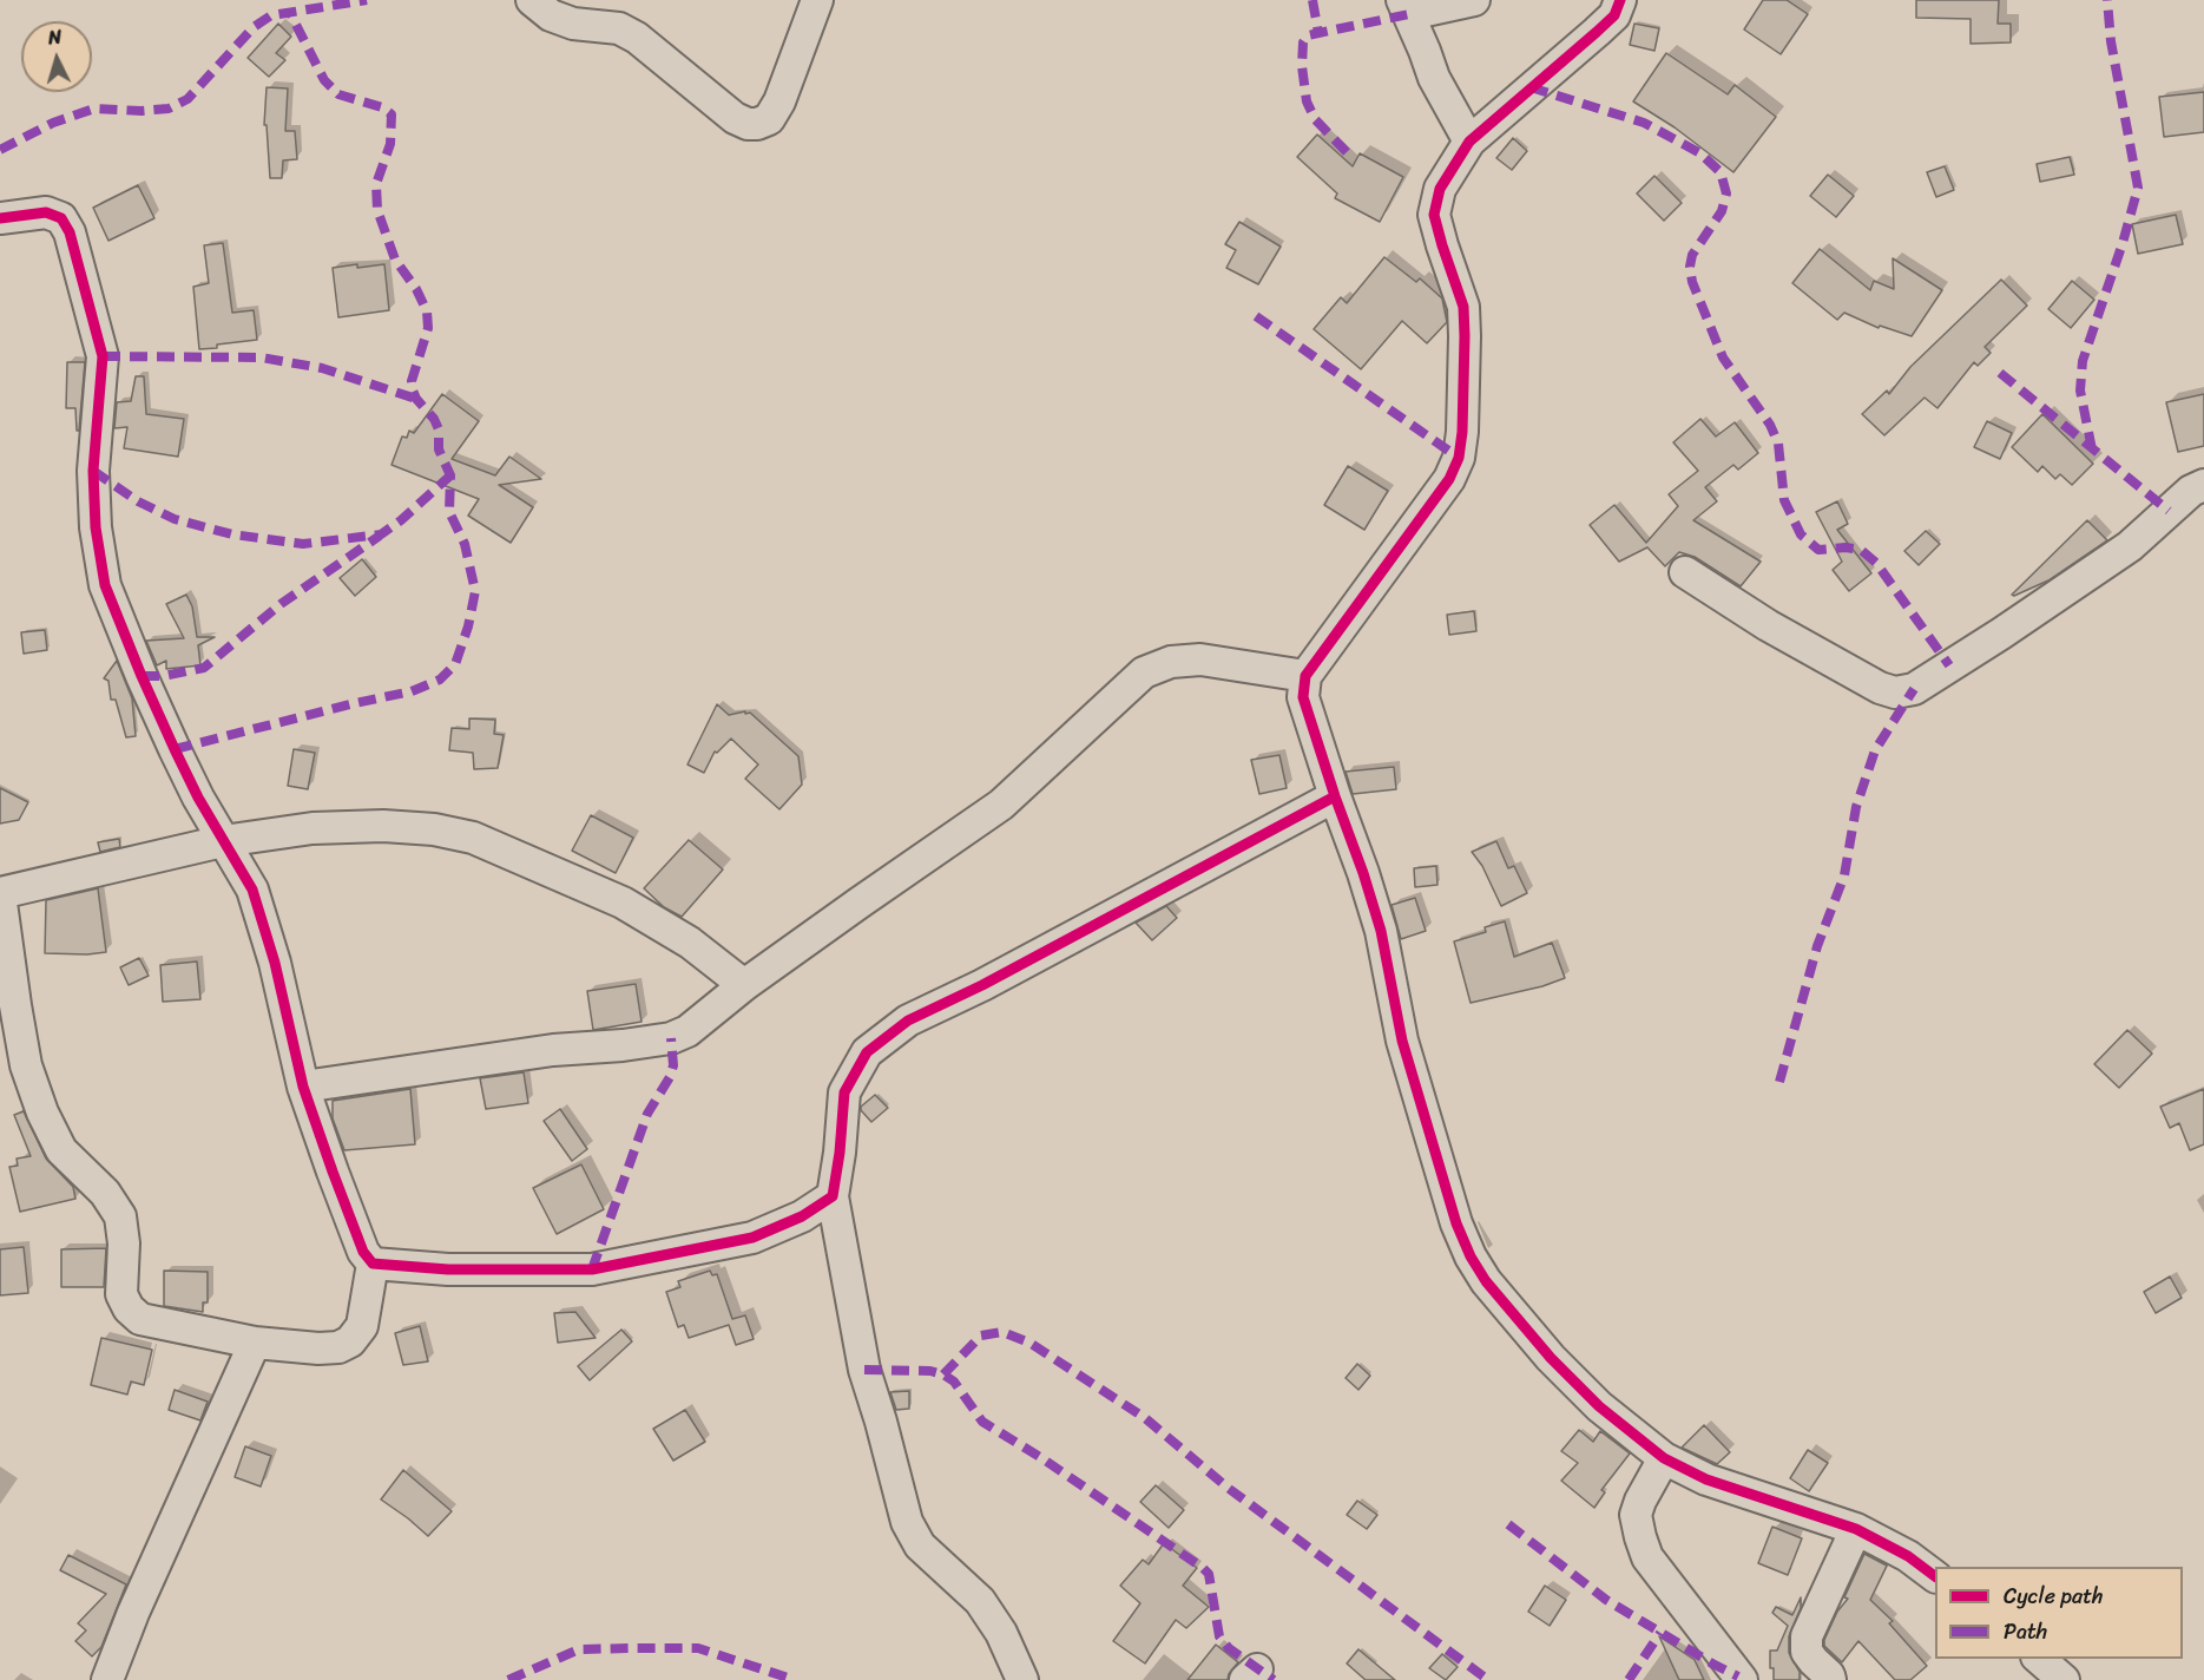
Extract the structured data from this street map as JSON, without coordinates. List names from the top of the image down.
{
  "legend": ["Cycle path", "Path"],
  "north": "top"
}
